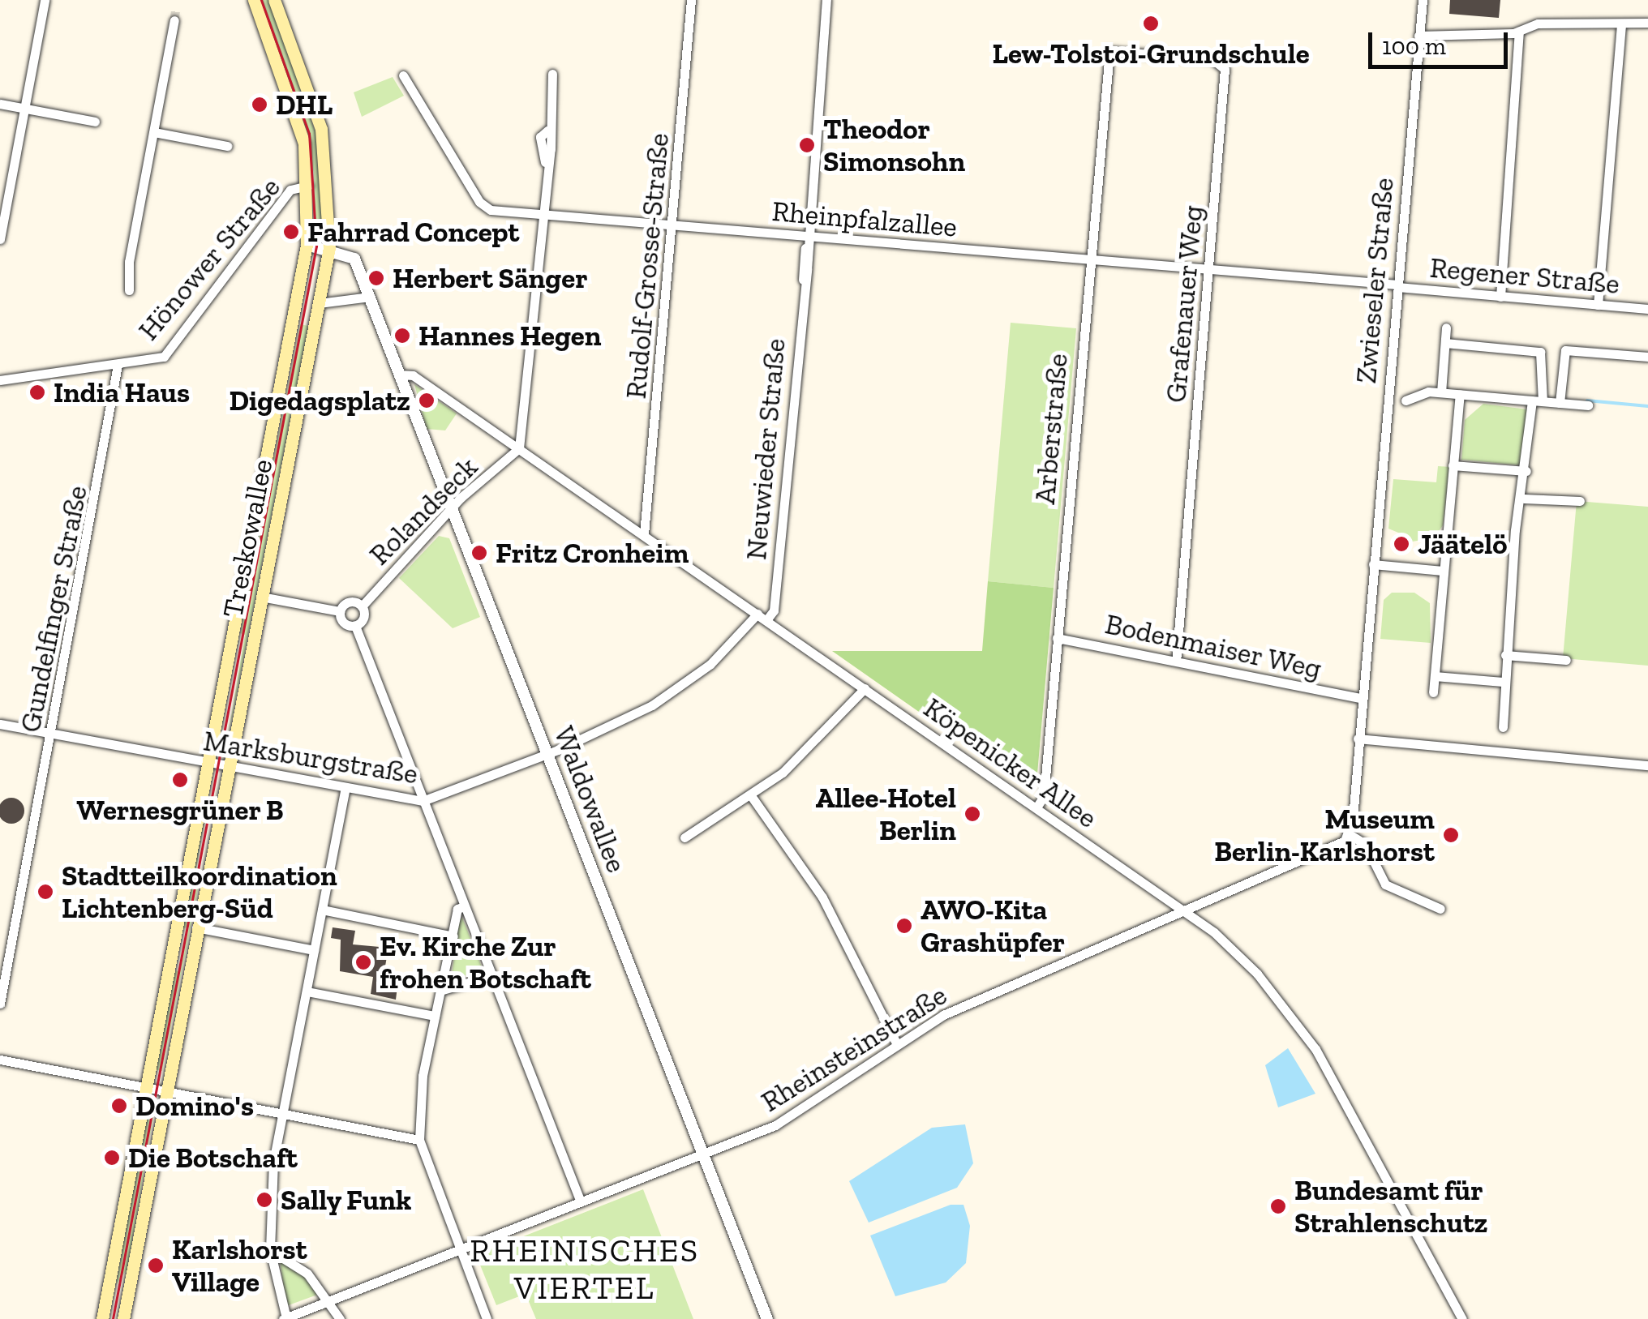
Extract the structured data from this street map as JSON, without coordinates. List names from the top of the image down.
{
  "streets": {
    "main road": ["Treskowallee"],
    "street": [
      "Rheinpfalzallee",
      "Hönower Straße",
      "Rudolf-Grosse-Straße",
      "Regener Straße",
      "Zwieseler Straße",
      "Grafenauer Weg",
      "Arberstraße",
      "Neuwieder Straße",
      "Rolandseck",
      "Gundelfinger Straße",
      "Bodenmaiser Weg",
      "Marksburgstraße",
      "Köpenicker Allee",
      "Waldowallee",
      "Rheinsteinstraße"
    ]
  },
  "crossings": [
    ["Rheinpfalzallee", "Rudolf-Grosse-Straße"],
    ["Rheinpfalzallee", "Regener Straße"],
    ["Rheinpfalzallee", "Zwieseler Straße"],
    ["Rheinpfalzallee", "Grafenauer Weg"],
    ["Rheinpfalzallee", "Arberstraße"],
    ["Rheinpfalzallee", "Neuwieder Straße"],
    ["Hönower Straße", "Treskowallee"],
    ["Hönower Straße", "Gundelfinger Straße"],
    ["Rudolf-Grosse-Straße", "Köpenicker Allee"],
    ["Regener Straße", "Zwieseler Straße"],
    ["Zwieseler Straße", "Bodenmaiser Weg"],
    ["Zwieseler Straße", "Rheinsteinstraße"],
    ["Grafenauer Weg", "Arberstraße"],
    ["Grafenauer Weg", "Bodenmaiser Weg"],
    ["Arberstraße", "Bodenmaiser Weg"],
    ["Arberstraße", "Köpenicker Allee"],
    ["Neuwieder Straße", "Köpenicker Allee"],
    ["Rolandseck", "Treskowallee"],
    ["Rolandseck", "Köpenicker Allee"],
    ["Rolandseck", "Waldowallee"],
    ["Treskowallee", "Marksburgstraße"],
    ["Treskowallee", "Waldowallee"],
    ["Gundelfinger Straße", "Marksburgstraße"],
    ["Marksburgstraße", "Köpenicker Allee"],
    ["Marksburgstraße", "Waldowallee"],
    ["Köpenicker Allee", "Waldowallee"],
    ["Köpenicker Allee", "Rheinsteinstraße"],
    ["Waldowallee", "Rheinsteinstraße"]
  ],
  "districts": ["RHEINISCHES VIERTEL"],
  "places": [
    "Lew-Tolstoi-Grundschule",
    "DHL",
    "Theodor Simonsohn",
    "Fahrrad Concept",
    "Herbert Sänger",
    "Hannes Hegen",
    "India Haus",
    "Digedagsplatz",
    "Jäätelö",
    "Fritz Cronheim",
    "Wernesgrüner B",
    "Allee-Hotel Berlin",
    "Museum Berlin-Karlshorst",
    "Stadtteilkoordination Lichtenberg-Süd",
    "AWO-Kita Grashüpfer",
    "Ev. Kirche Zur frohen Botschaft",
    "Domino's",
    "Die Botschaft",
    "Sally Funk",
    "Bundesamt für Strahlenschutz",
    "Karlshorst Village"
  ],
  "scale_bar": "100 m"
}
